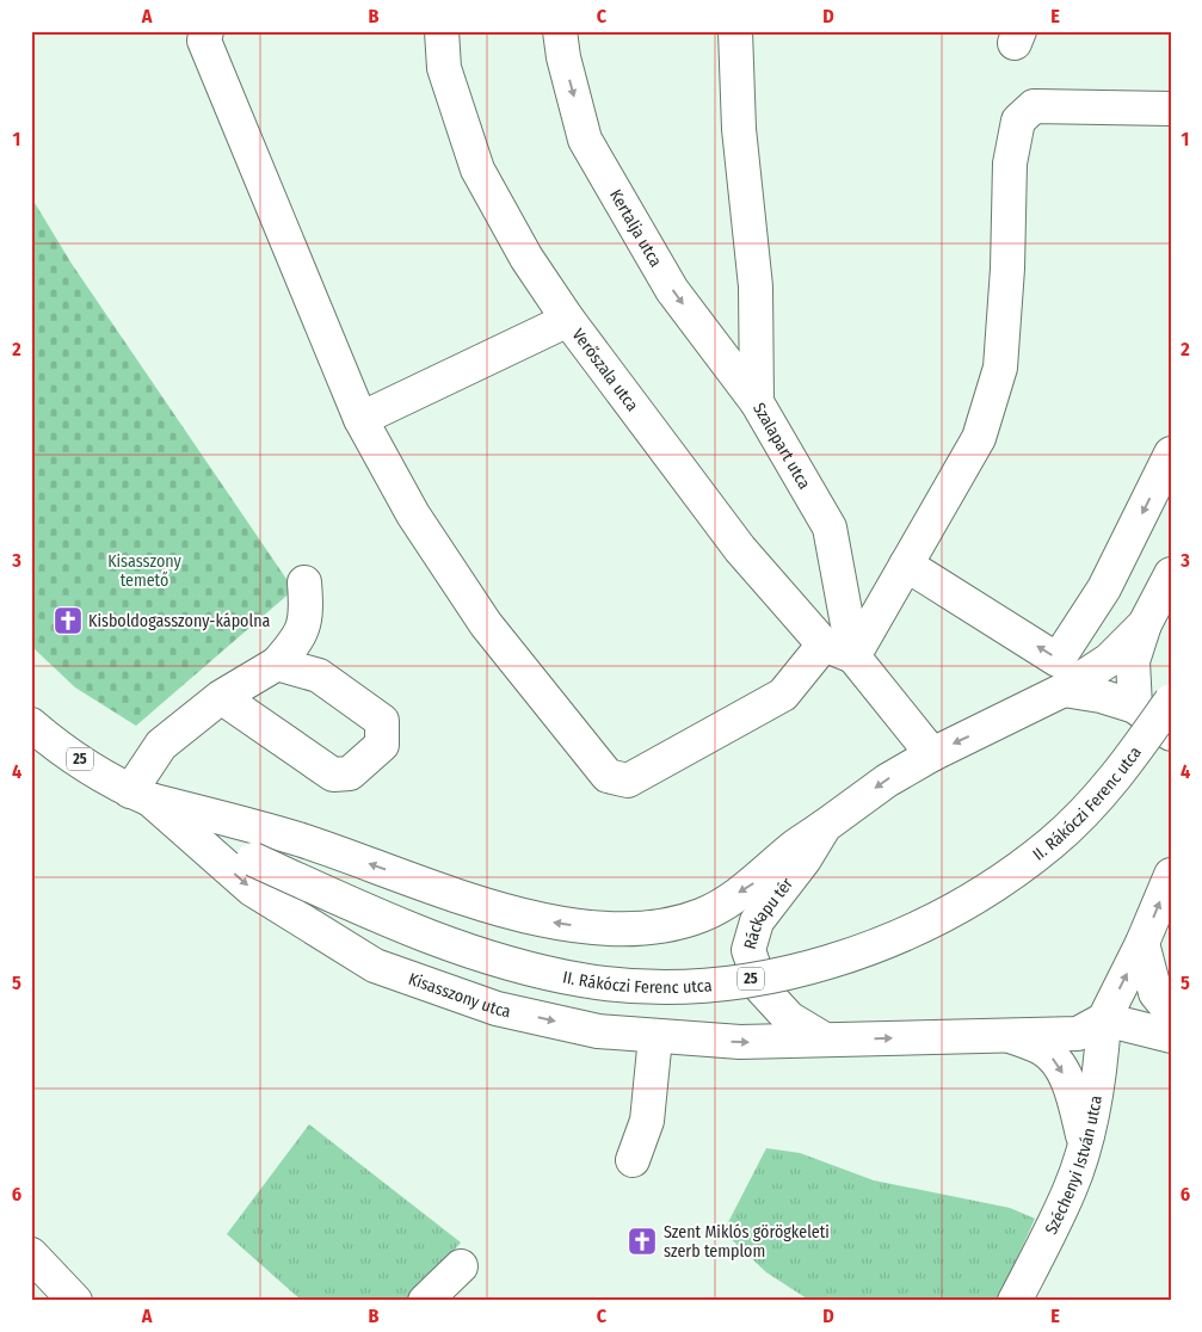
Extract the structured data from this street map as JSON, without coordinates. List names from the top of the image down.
{
  "streets": {
    "main road": [
      "Kertalja utca",
      "Verőszala utca",
      "Szalapart utca",
      "25",
      "II. Rákóczi Ferenc utca",
      "Ráckapu tér",
      "Kisasszony utca",
      "Széchenyi István utca"
    ]
  },
  "crossings": [
    ["Kertalja utca", "Szalapart utca"],
    ["Verőszala utca", "Szalapart utca"],
    ["Szalapart utca", "Ráckapu tér"],
    ["II. Rákóczi Ferenc utca", "Kisasszony utca"],
    ["Ráckapu tér", "Kisasszony utca"]
  ],
  "one_way": ["Kertalja utca", "Ráckapu tér"],
  "parks": ["Kisasszony temető"],
  "places": {
    "church": ["Kisboldogasszony-kápolna", "Szent Miklós görögkeleti szerb templom"]
  },
  "grid": {
    "columns": [
      "A",
      "B",
      "C",
      "D",
      "E"
    ],
    "rows": [
      "1",
      "2",
      "3",
      "4",
      "5",
      "6"
    ]
  }
}
